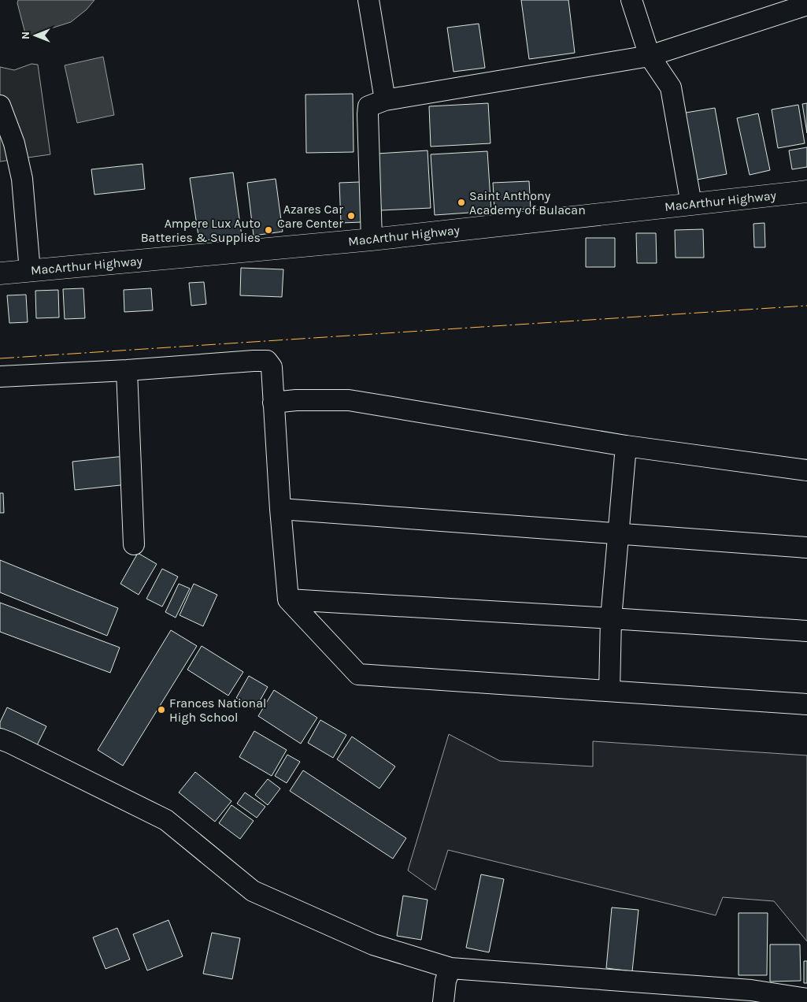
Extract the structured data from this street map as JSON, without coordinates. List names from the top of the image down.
{
  "streets": {
    "highway": ["MacArthur Highway"]
  },
  "places": [
    "Saint Anthony Academy of Bulacan",
    "Azares Car Care Center",
    "Ampere Lux Auto Batteries & Supplies",
    "Frances National High School"
  ],
  "north": "left"
}
